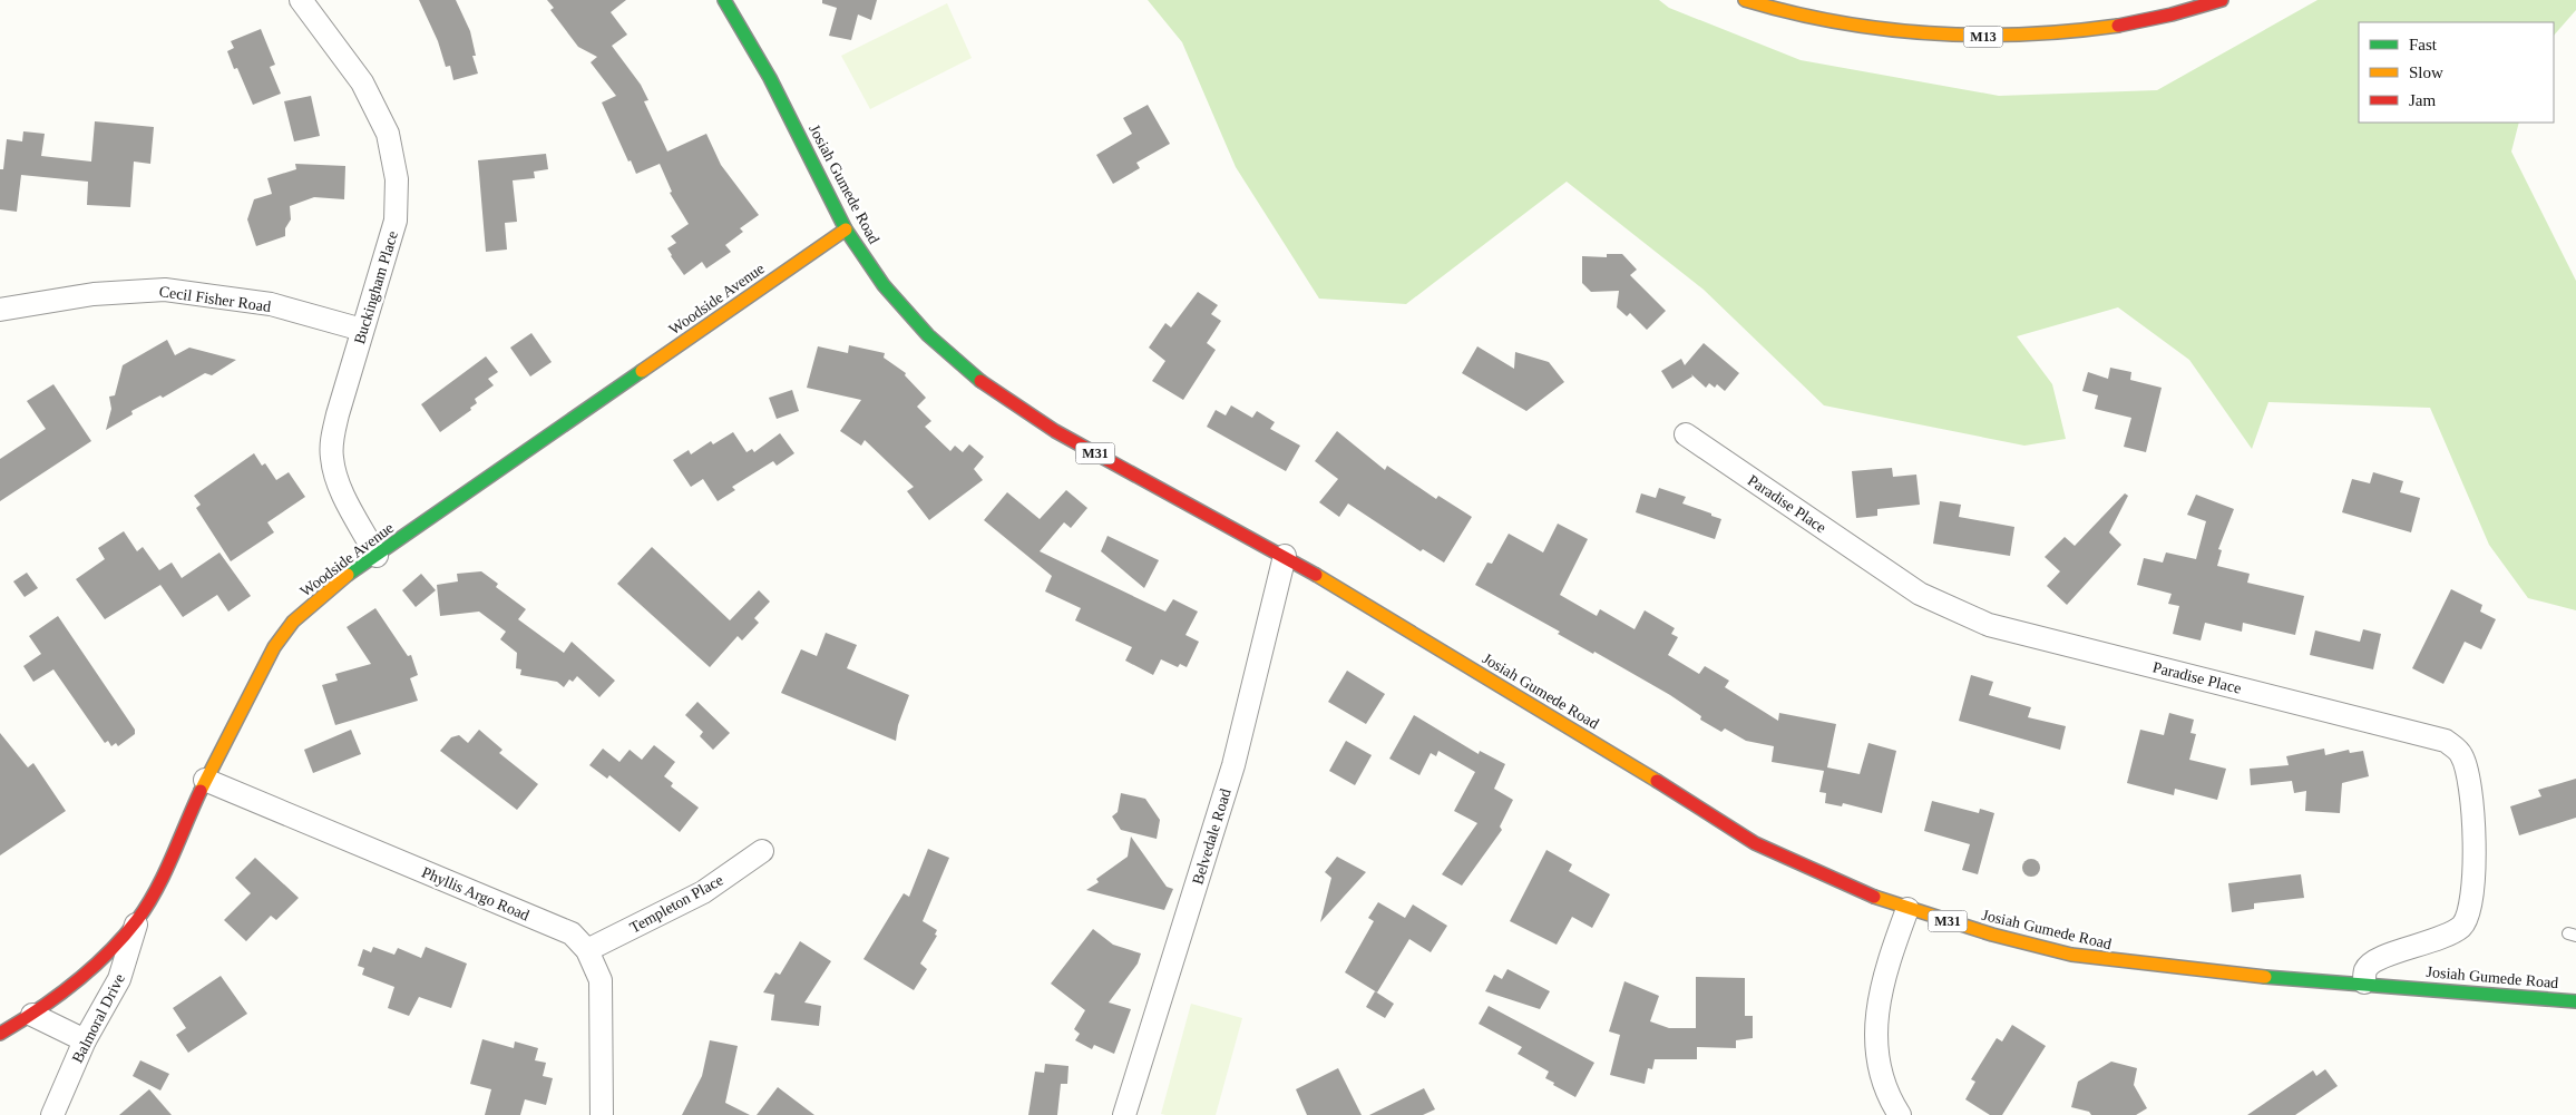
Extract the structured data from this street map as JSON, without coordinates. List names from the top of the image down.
{
  "streets": {
    "main road": [
      "M13",
      "Josiah Gumede Road",
      "Woodside Avenue",
      "M31"
    ],
    "street": [
      "Buckingham Place",
      "Cecil Fisher Road",
      "Paradise Place",
      "Belvedale Road",
      "Phyllis Argo Road",
      "Templeton Place",
      "Balmoral Drive"
    ]
  },
  "crossings": [
    ["Josiah Gumede Road", "Woodside Avenue"],
    ["Josiah Gumede Road", "Paradise Place"],
    ["Josiah Gumede Road", "Belvedale Road"],
    ["Buckingham Place", "Cecil Fisher Road"],
    ["Buckingham Place", "Woodside Avenue"],
    ["Woodside Avenue", "Phyllis Argo Road"],
    ["Woodside Avenue", "Balmoral Drive"],
    ["Phyllis Argo Road", "Templeton Place"]
  ],
  "legend": ["Fast", "Slow", "Jam"]
}
